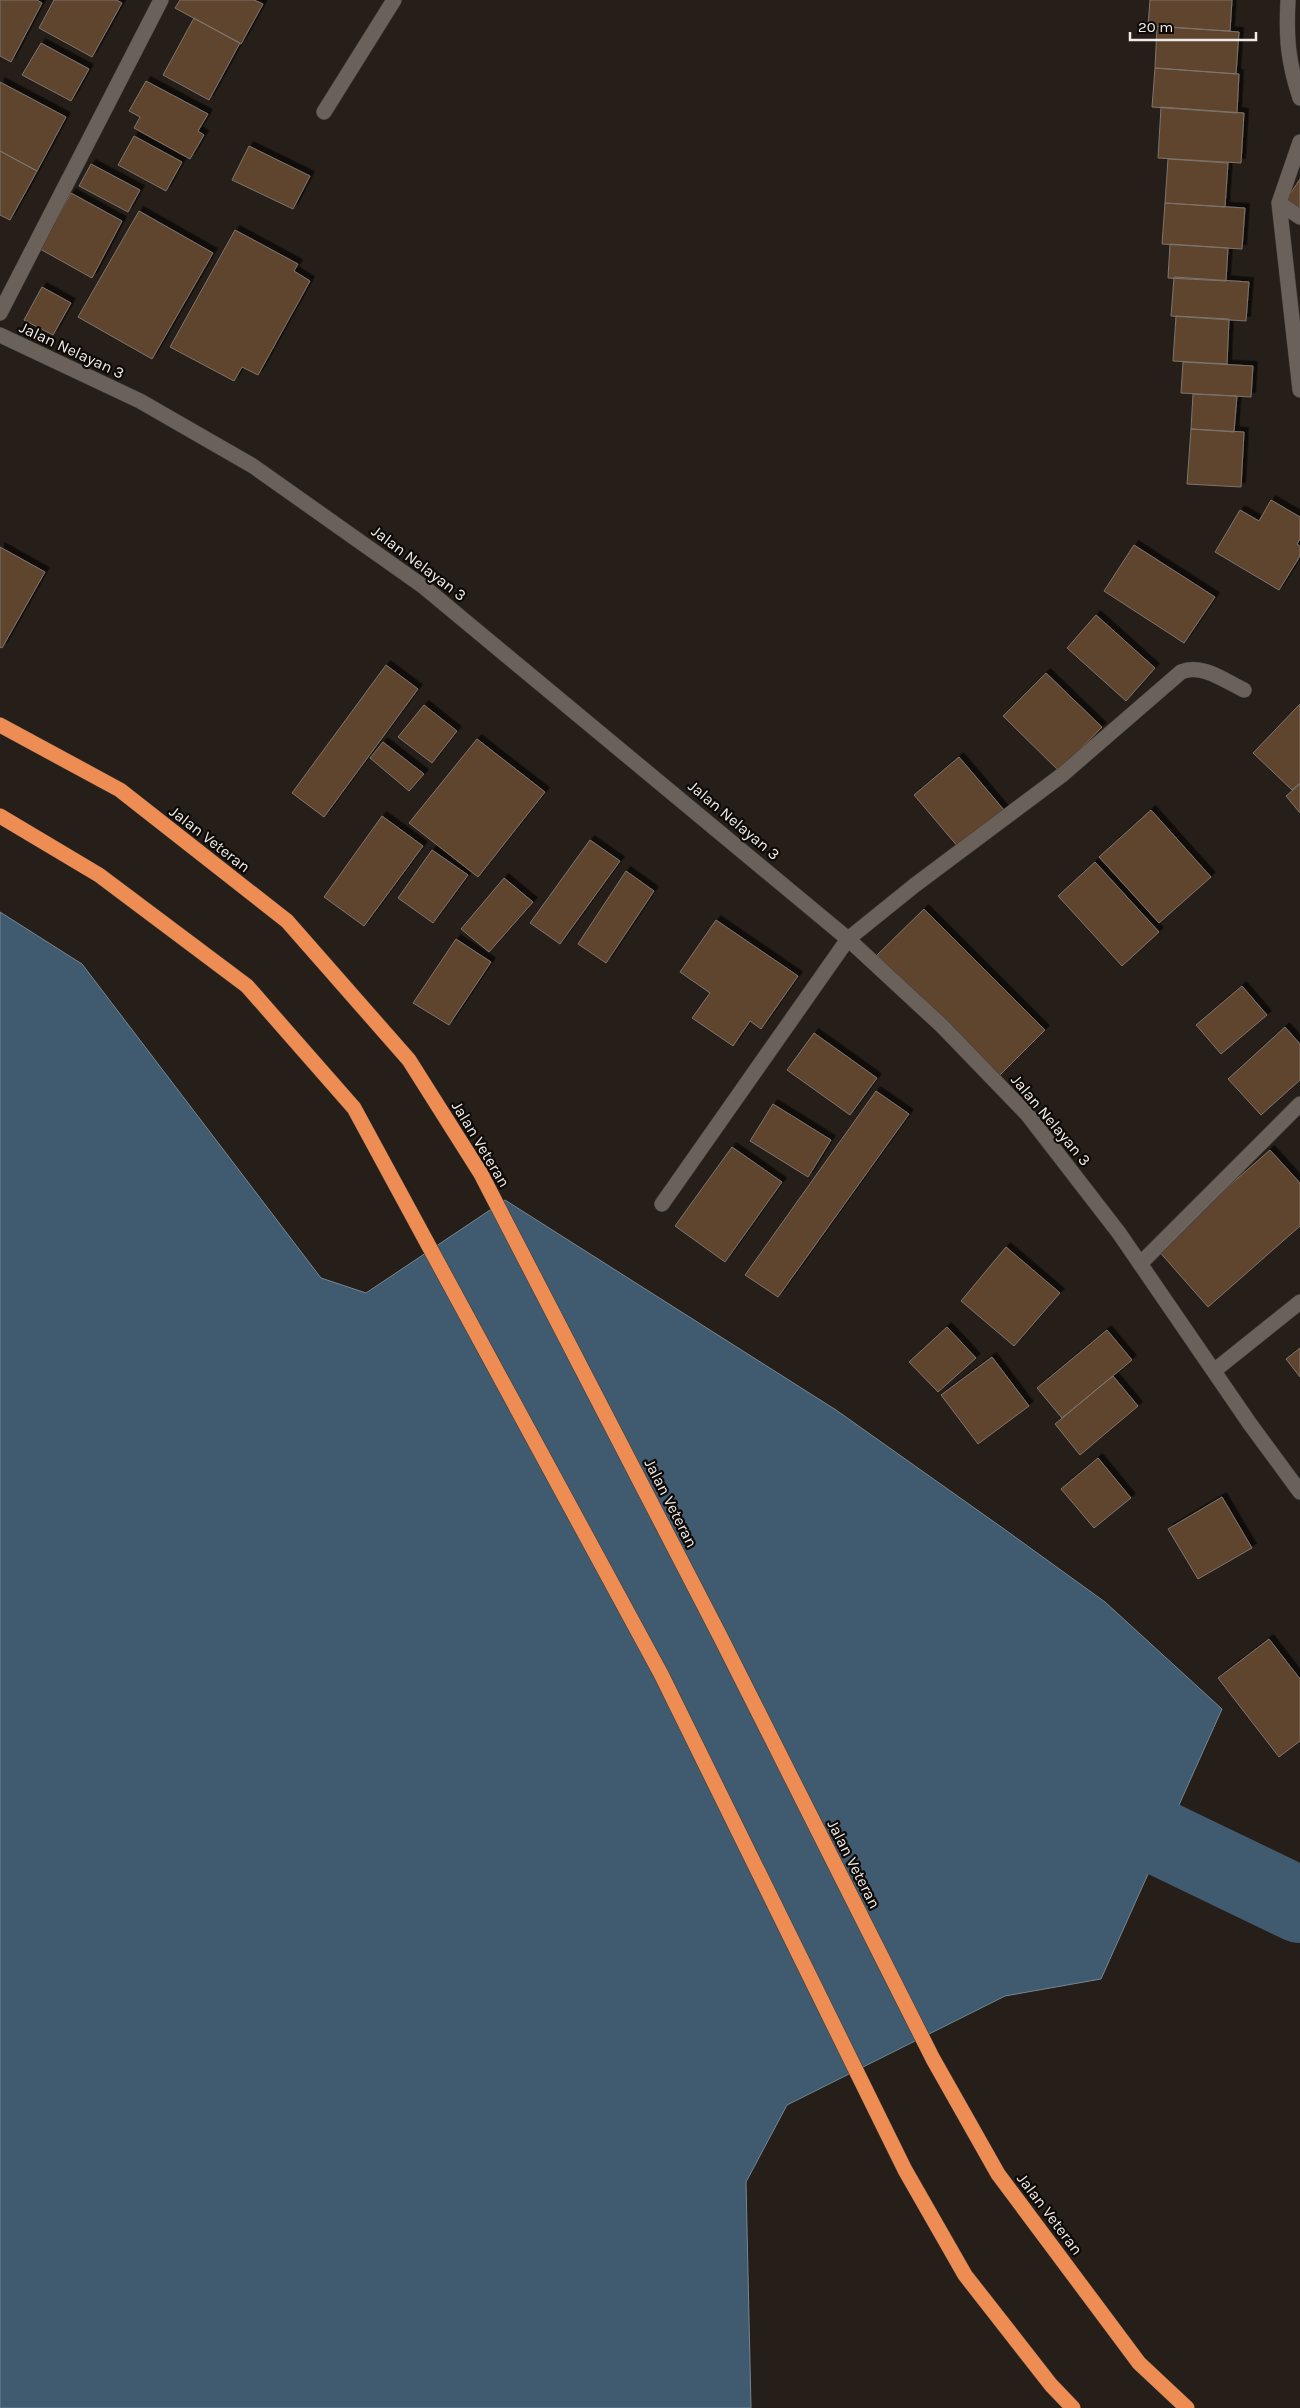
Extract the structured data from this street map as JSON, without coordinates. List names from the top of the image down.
{
  "streets": {
    "highway": ["Jalan Veteran"],
    "street": ["Jalan Nelayan 3"]
  },
  "scale_bar": "20 m"
}
